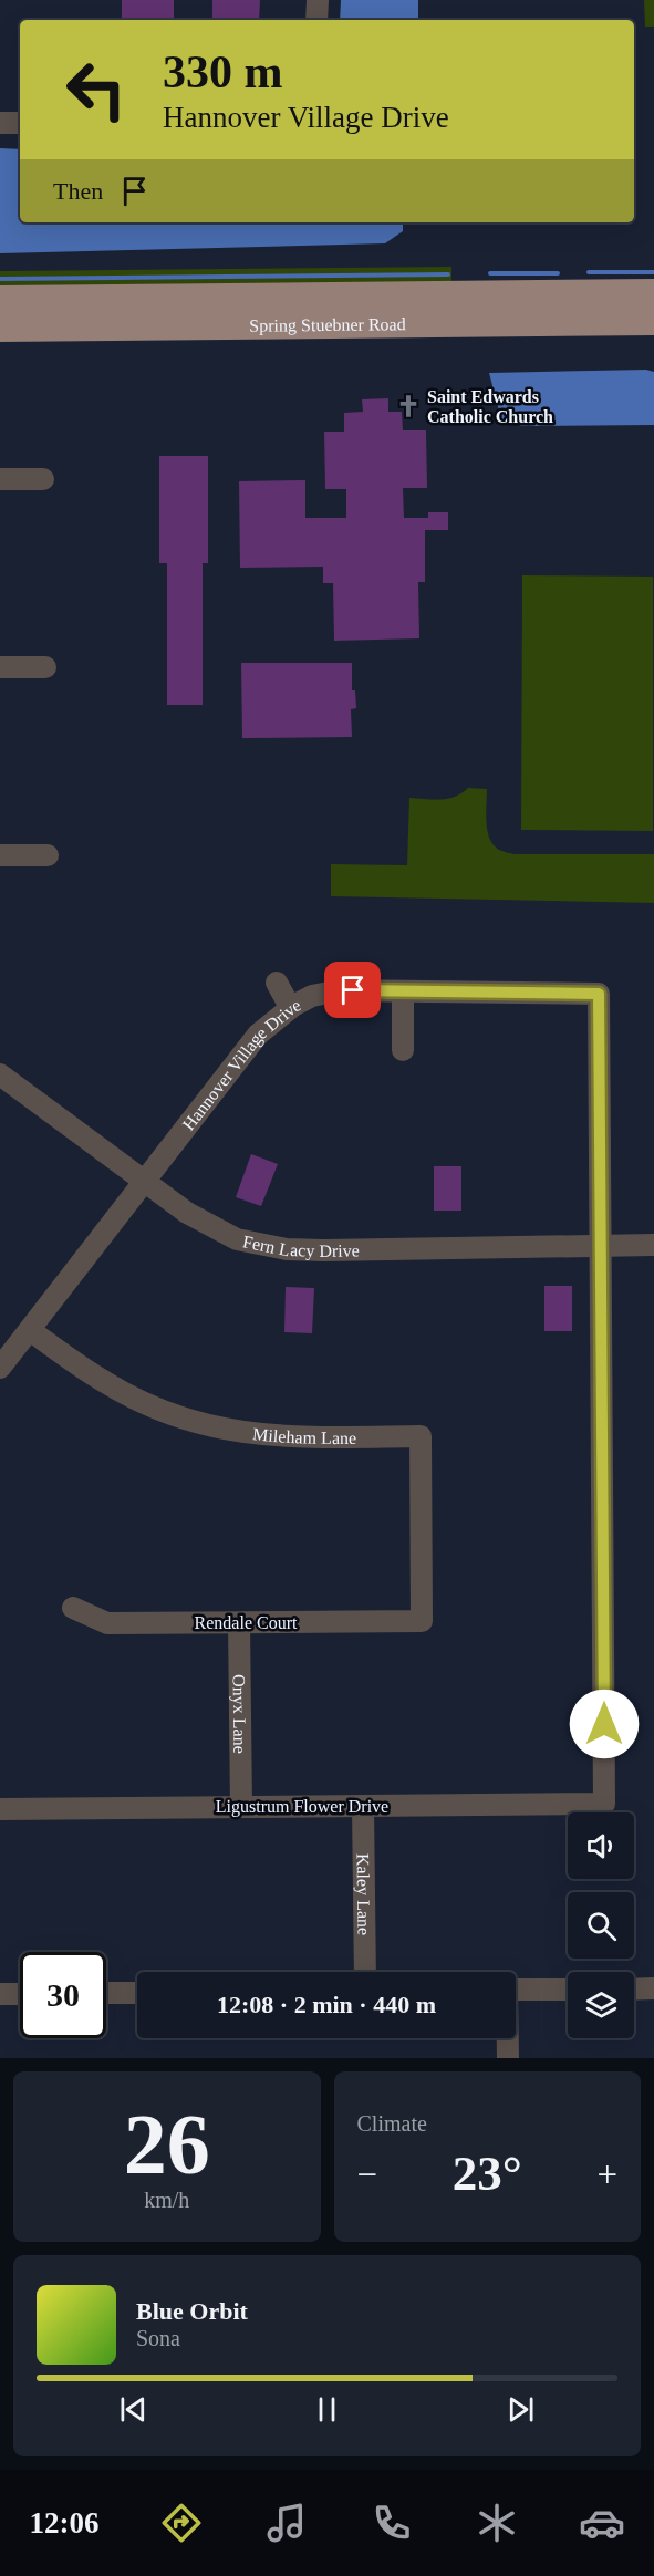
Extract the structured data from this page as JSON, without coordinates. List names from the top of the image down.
{
  "streets": {
    "main road": ["Spring Stuebner Road"],
    "street": [
      "Hannover Village Drive",
      "Fern Lacy Drive",
      "Mileham Lane",
      "Rendale Court",
      "Onyx Lane",
      "Ligustrum Flower Drive",
      "Kaley Lane"
    ]
  },
  "crossings": [
    ["Hannover Village Drive", "Fern Lacy Drive"],
    ["Hannover Village Drive", "Mileham Lane"],
    ["Hannover Village Drive", "Ligustrum Flower Drive"],
    ["Fern Lacy Drive", "Ligustrum Flower Drive"],
    ["Mileham Lane", "Rendale Court"],
    ["Rendale Court", "Onyx Lane"],
    ["Onyx Lane", "Ligustrum Flower Drive"],
    ["Ligustrum Flower Drive", "Kaley Lane"]
  ],
  "places": {
    "church": ["Saint Edwards Catholic Church"]
  },
  "page": {
    "turn": ["330 m", "Hannover Village Drive"],
    "then": "Then",
    "limit": "30",
    "trip": "12:08 · 2 min · 440 m",
    "tile": [
      ["26", "km/h"],
      "Climate"
    ],
    "heat": ["−", "23°", "+"],
    "song": ["Blue Orbit", "Sona"],
    "tabs": "12:06"
  }
}
